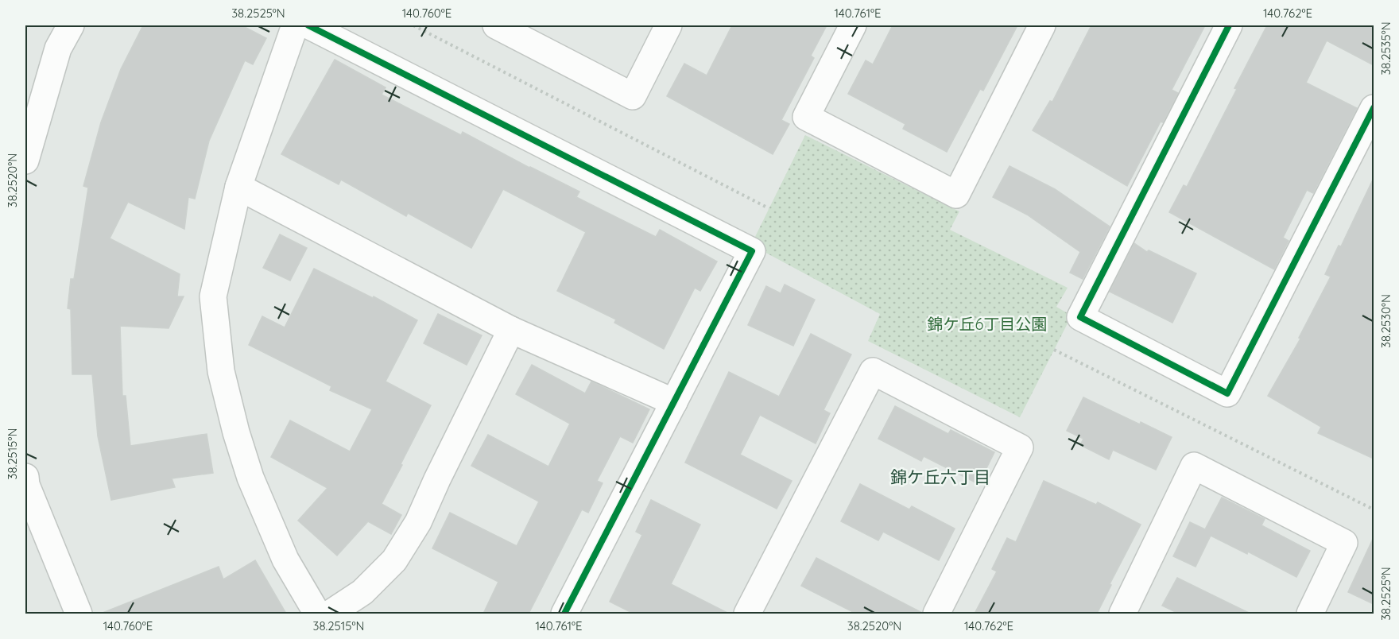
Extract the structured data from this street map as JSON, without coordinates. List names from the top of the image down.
{
  "districts": ["錦ケ丘六丁目"],
  "parks": ["錦ケ丘6丁目公園"],
  "coordinates": [
    "38.2525°N",
    "140.760°E",
    "140.761°E",
    "140.762°E",
    "38.2535°N",
    "38.2520°N",
    "38.2530°N",
    "38.2515°N"
  ]
}
